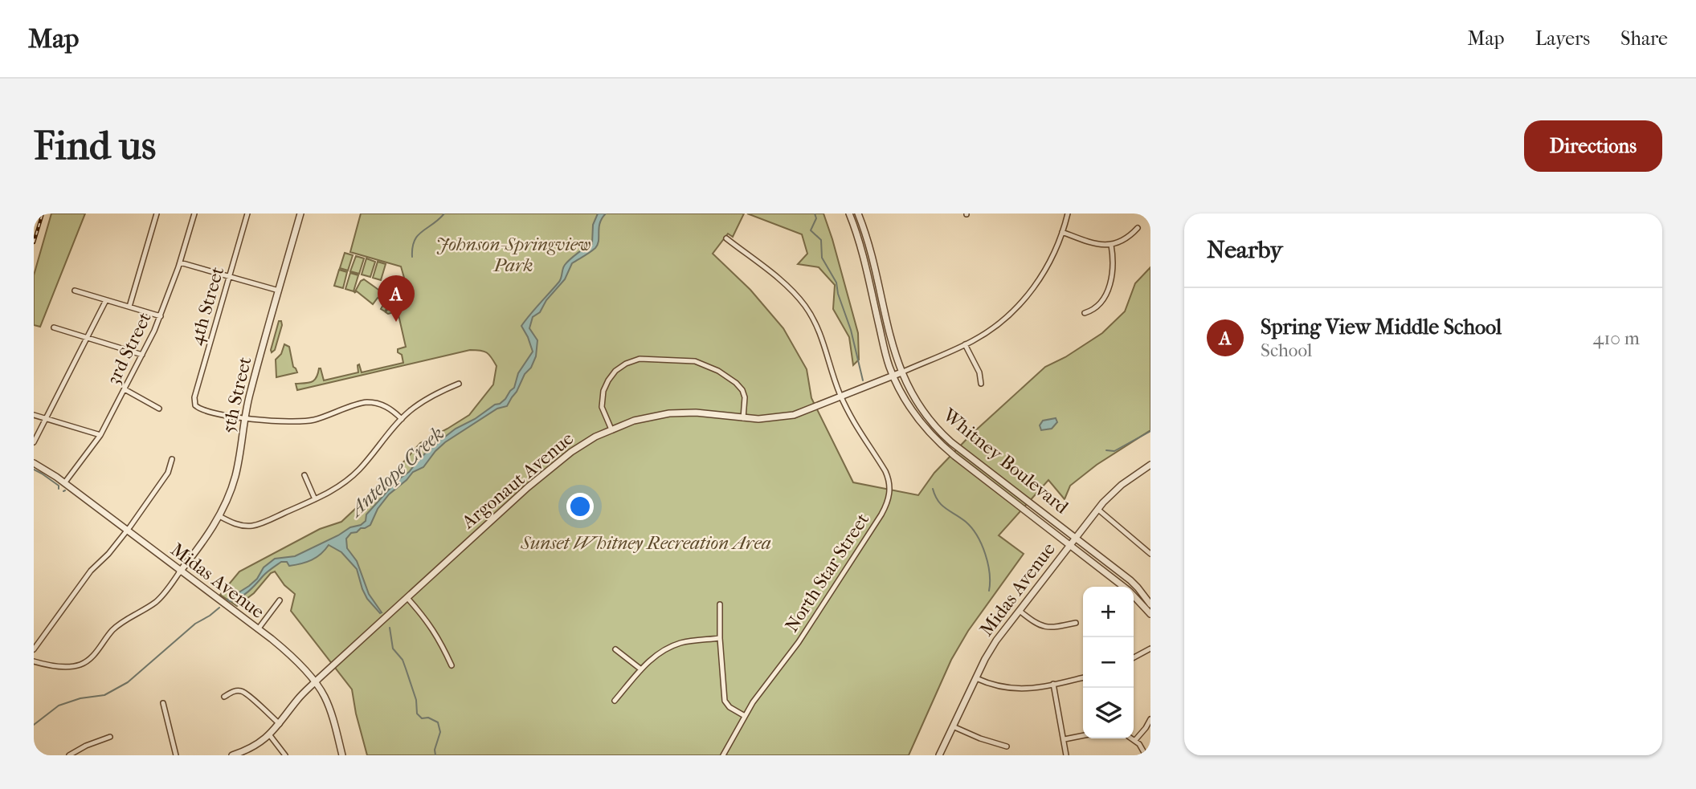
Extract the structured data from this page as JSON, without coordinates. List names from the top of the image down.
{
  "streets": {
    "street": [
      "4th Street",
      "3rd Street",
      "5th Street",
      "Whitney Boulevard",
      "Argonaut Avenue",
      "North Star Street",
      "Midas Avenue"
    ]
  },
  "crossings": [
    ["4th Street", "5th Street"],
    ["3rd Street", "Midas Avenue"],
    ["5th Street", "Midas Avenue"],
    ["Whitney Boulevard", "Argonaut Avenue"],
    ["Whitney Boulevard", "Midas Avenue"],
    ["Argonaut Avenue", "North Star Street"],
    ["Argonaut Avenue", "Midas Avenue"]
  ],
  "water": ["Antelope Creek"],
  "parks": ["Johnson-Springview Park", "Sunset Whitney Recreation Area"],
  "page": {
    "header": "Map",
    "nav": ["Map", "Layers", "Share"],
    "buttons": "Directions",
    "title": "Find us",
    "heading": "Nearby",
    "pins": "A",
    "list": [
      {
        "mark": "A",
        "name": "Spring View Middle School",
        "note": "School",
        "value": "410 m"
      }
    ],
    "map_buttons": ["+", "−"]
  }
}
